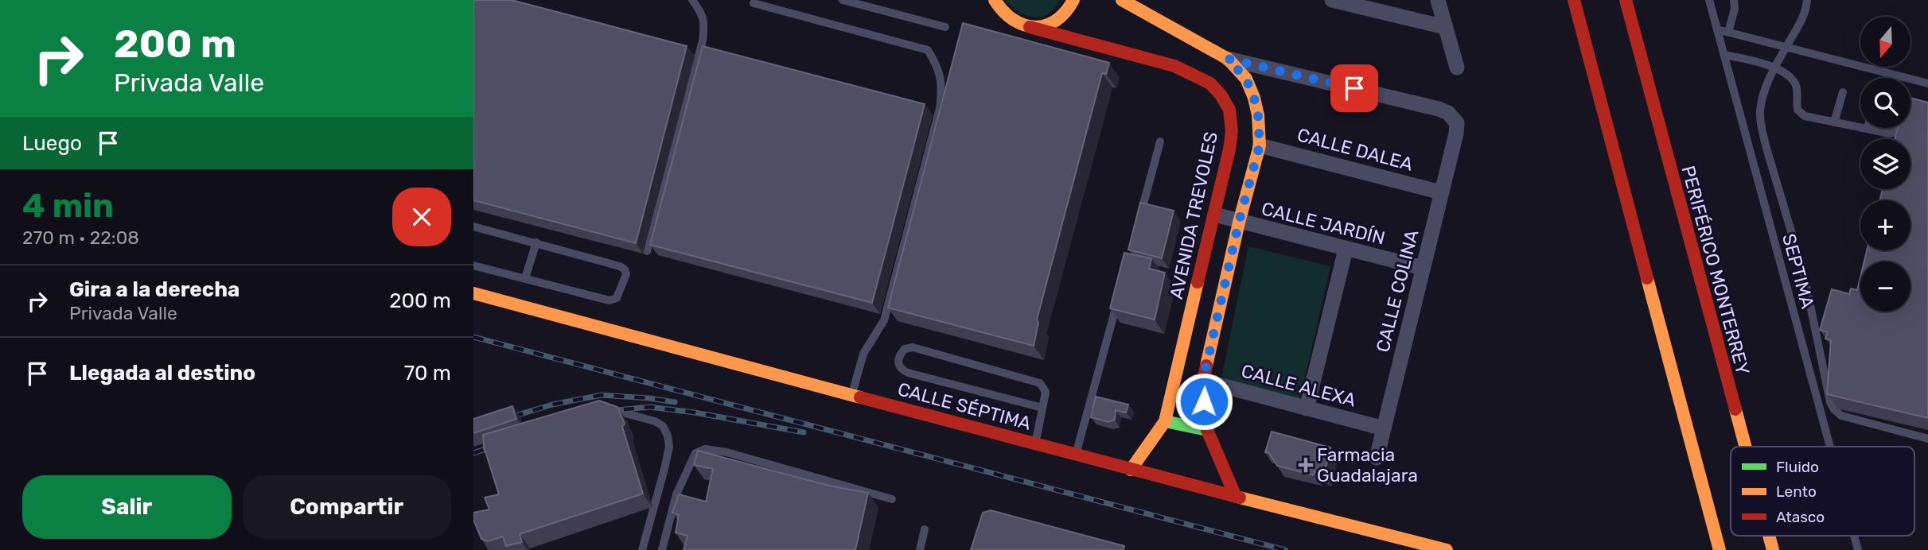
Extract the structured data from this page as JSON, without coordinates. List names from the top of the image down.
{
  "streets": {
    "main road": ["AVENIDA TREVOLES", "PERIFÉRICO MONTERREY", "CALLE SÉPTIMA"],
    "street": [
      "CALLE DALEA",
      "CALLE JARDÍN",
      "CALLE COLINA",
      "CALLE ALEXA"
    ],
    "lane": ["SEPTIMA"]
  },
  "crossings": [
    ["CALLE DALEA", "CALLE COLINA"],
    ["AVENIDA TREVOLES", "CALLE JARDÍN"],
    ["AVENIDA TREVOLES", "CALLE SÉPTIMA"],
    ["CALLE JARDÍN", "CALLE COLINA"],
    ["CALLE COLINA", "CALLE ALEXA"]
  ],
  "places": {
    "health": ["Farmacia Guadalajara"]
  },
  "legend": ["Fluido", "Lento", "Atasco"],
  "north": "bottom",
  "page": {
    "turn": ["200 m", "Privada Valle"],
    "map_buttons": ["+", "−"],
    "then": "Luego",
    "heading": ["4 min", "270 m · 22:08"],
    "list": [
      {
        "name": "Gira a la derecha",
        "note": "Privada Valle",
        "value": "200 m"
      },
      {
        "name": "Llegada al destino",
        "value": "70 m"
      }
    ],
    "buttons": ["Salir", "Compartir"]
  }
}
